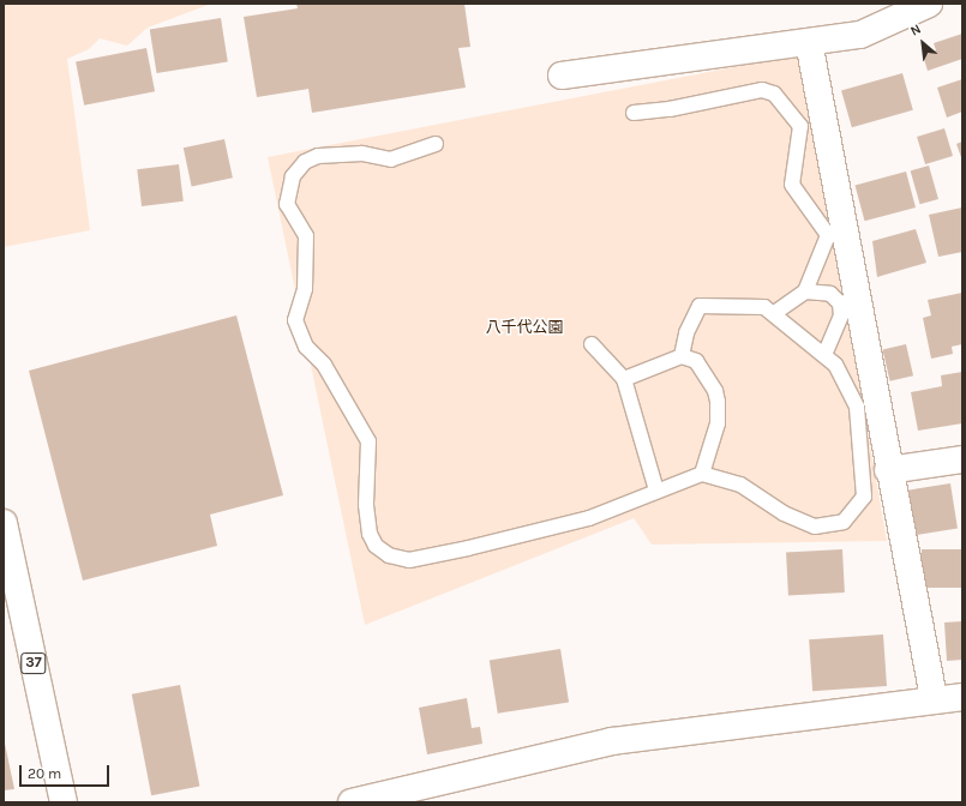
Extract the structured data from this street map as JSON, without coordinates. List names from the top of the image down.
{
  "streets": {
    "street": ["37"]
  },
  "parks": ["八千代公園"],
  "scale_bar": "20 m",
  "north": "top left"
}
